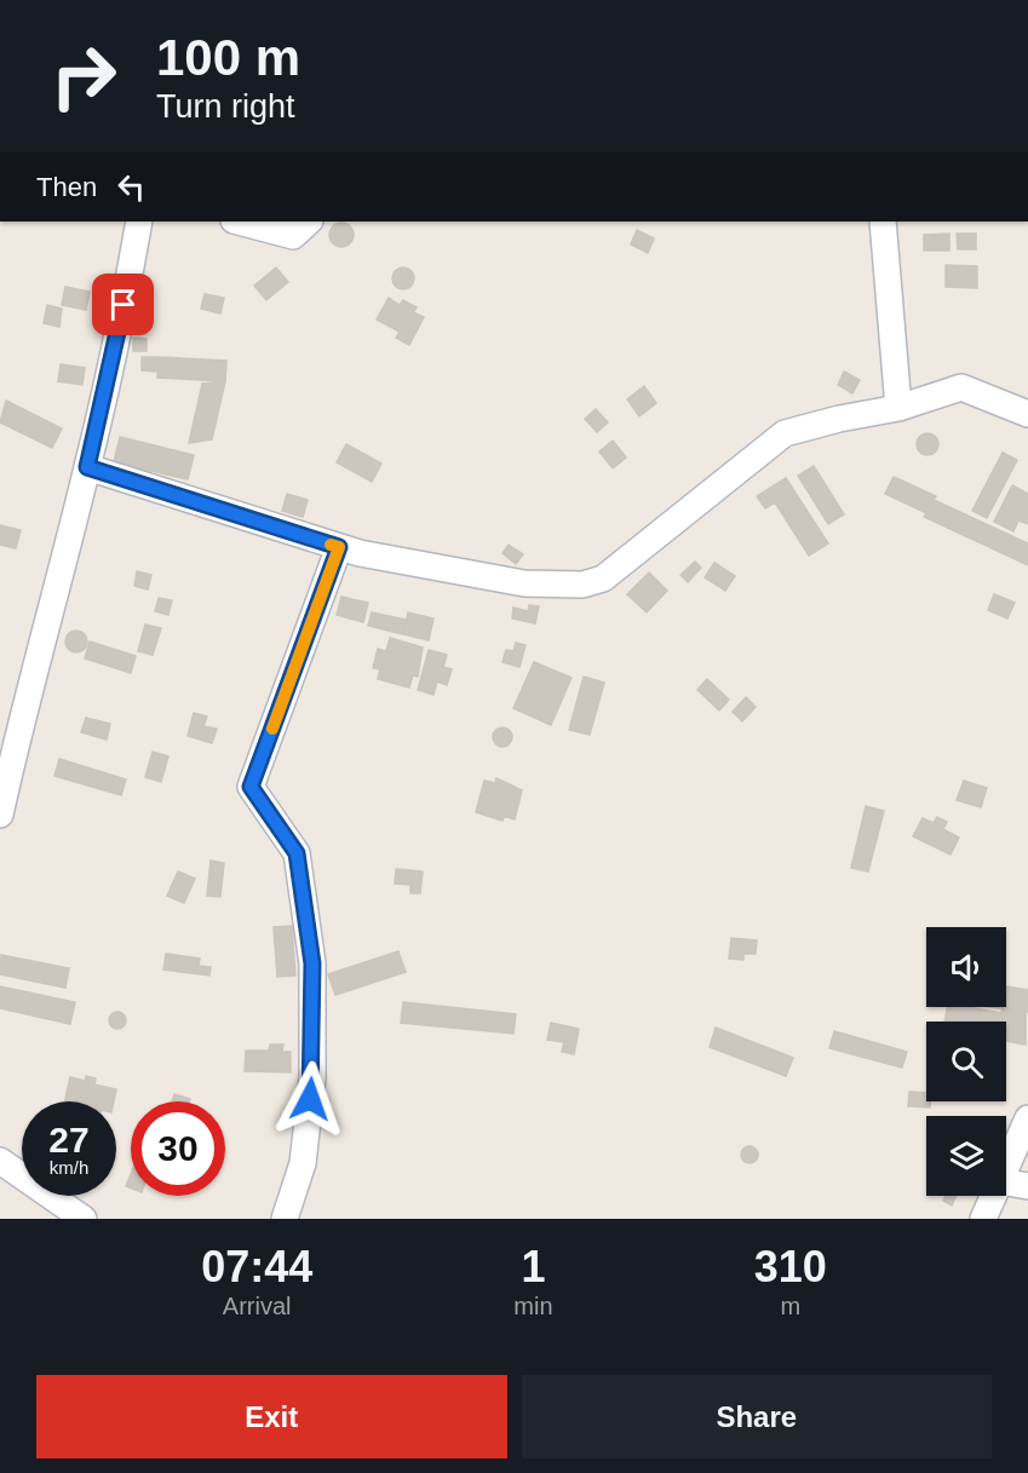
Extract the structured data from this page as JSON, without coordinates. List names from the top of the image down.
{
  "page": {
    "turn": ["100 m", "Turn right"],
    "then": "Then",
    "speed": "27 km/h",
    "limit": "30",
    "eta": [
      "07:44",
      "Arrival",
      "1",
      "min",
      "310",
      "m"
    ],
    "buttons": ["Exit", "Share"]
  }
}
